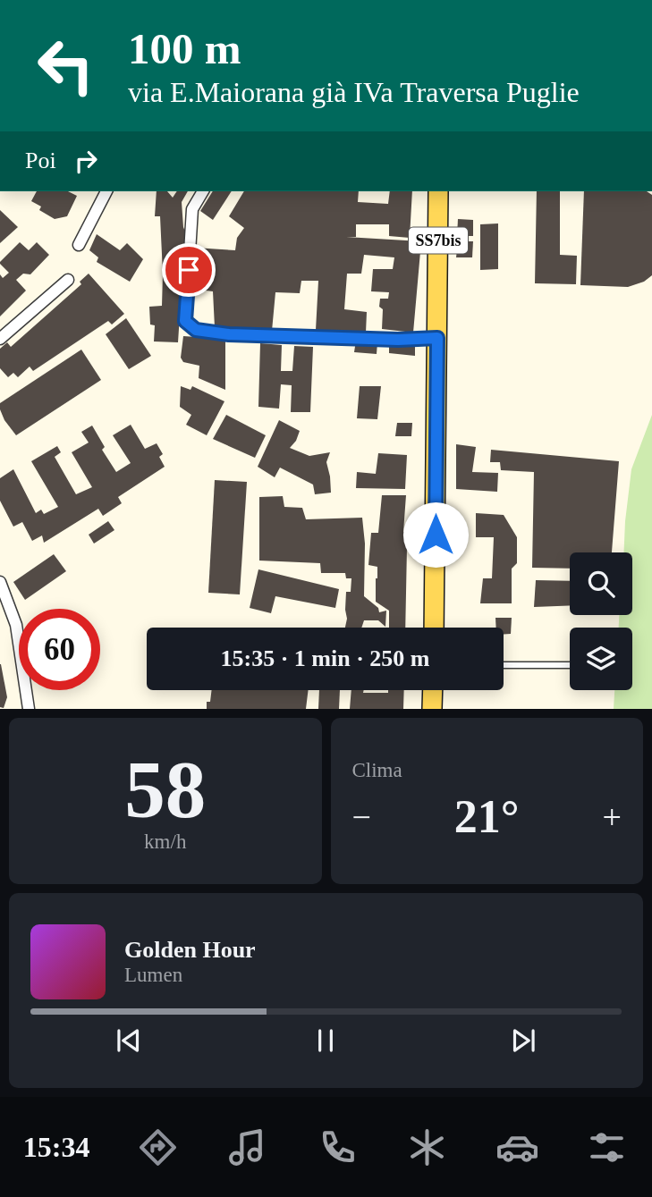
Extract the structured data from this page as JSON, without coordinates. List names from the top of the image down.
{
  "streets": {
    "main road": ["SS7bis"]
  },
  "page": {
    "turn": ["100 m", "via E.Maiorana già IVa Traversa Puglie"],
    "then": "Poi",
    "limit": "60",
    "trip": "15:35 · 1 min · 250 m",
    "tile": [
      ["58", "km/h"],
      "Clima"
    ],
    "heat": ["−", "21°", "+"],
    "song": ["Golden Hour", "Lumen"],
    "tabs": "15:34"
  }
}
